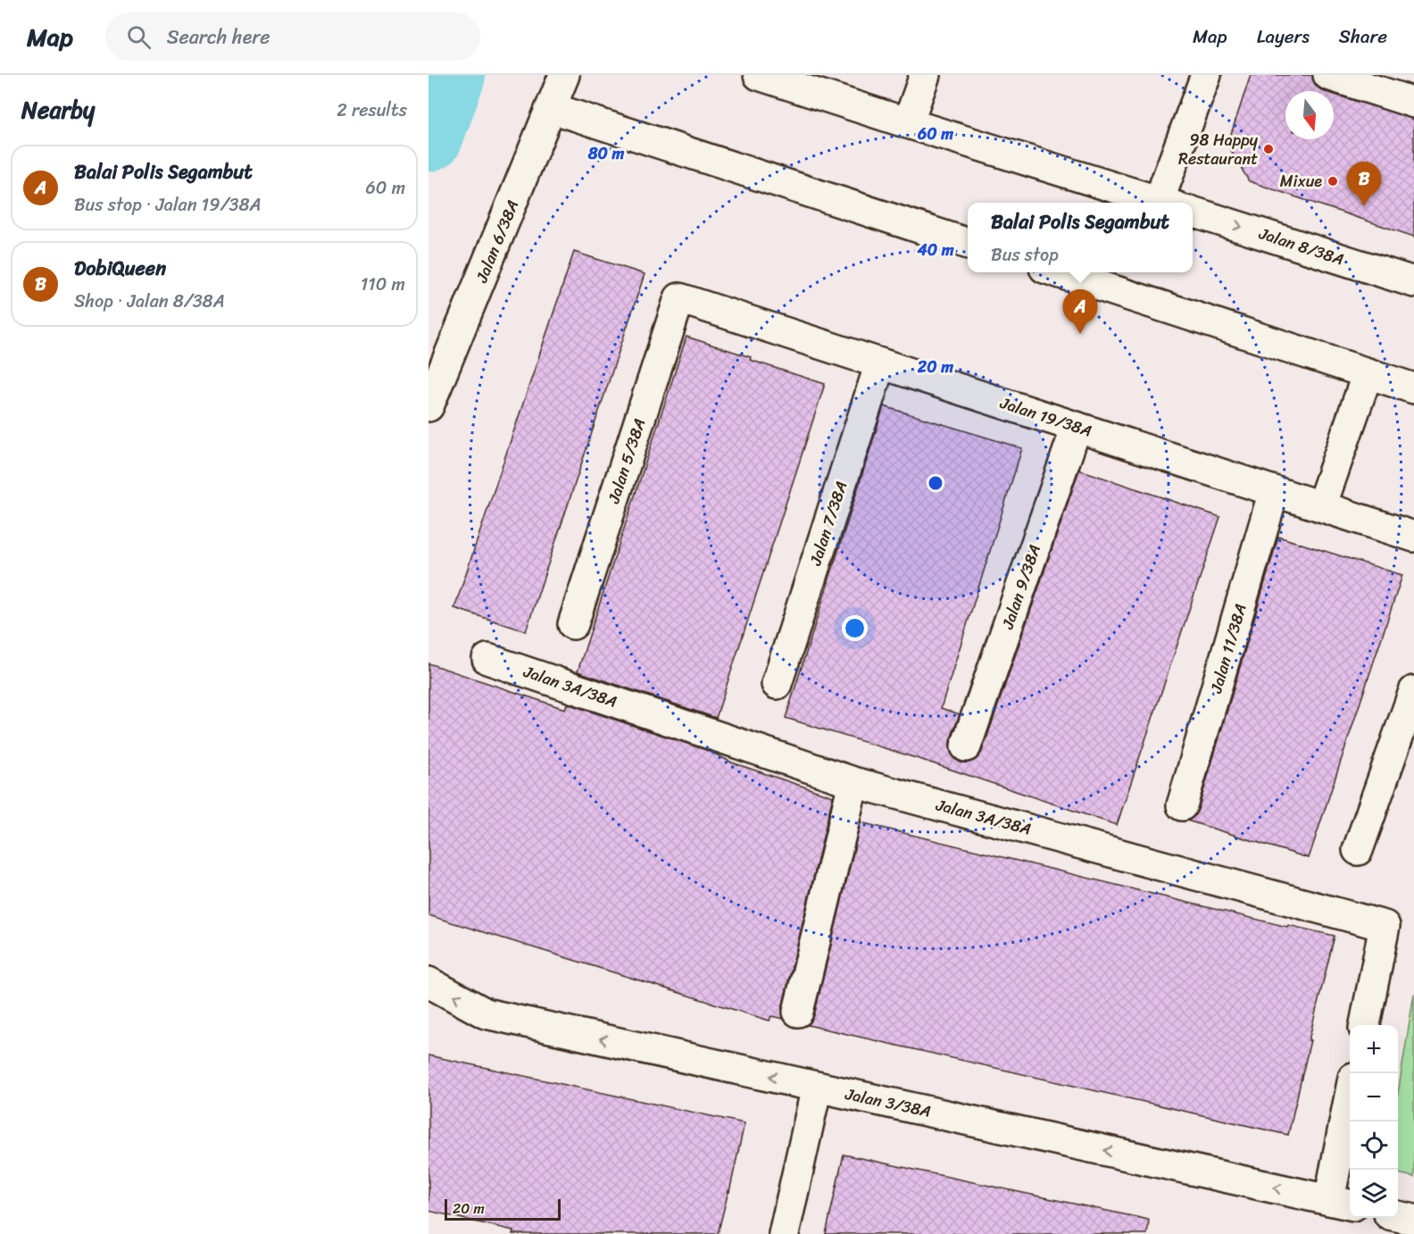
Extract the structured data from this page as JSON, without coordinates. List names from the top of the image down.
{
  "streets": {
    "street": [
      "Jalan 6/38A",
      "Jalan 8/38A",
      "Jalan 19/38A",
      "Jalan 5/38A",
      "Jalan 7/38A",
      "Jalan 9/38A",
      "Jalan 11/38A",
      "Jalan 3A/38A",
      "Jalan 3/38A"
    ]
  },
  "crossings": [
    ["Jalan 19/38A", "Jalan 5/38A"],
    ["Jalan 19/38A", "Jalan 7/38A"],
    ["Jalan 19/38A", "Jalan 9/38A"],
    ["Jalan 19/38A", "Jalan 11/38A"]
  ],
  "one_way": ["Jalan 3/38A"],
  "places": ["98 Happy Restaurant", "Mixue"],
  "scale_bar": "20 m",
  "north": "bottom",
  "page": {
    "header": "Map",
    "search": "Search here",
    "nav": ["Map", "Layers", "Share"],
    "heading": ["Nearby", "2 results"],
    "list": [
      {
        "mark": "A",
        "name": "Balai Polis Segambut",
        "note": "Bus stop · Jalan 19/38A",
        "value": "60 m"
      },
      {
        "mark": "B",
        "name": "DobiQueen",
        "note": "Shop · Jalan 8/38A",
        "value": "110 m"
      }
    ],
    "pins": ["B", "A"],
    "popup": ["Balai Polis Segambut", "Bus stop"],
    "map_buttons": ["+", "−"],
    "scale": "20 m"
  },
  "rings": [
    "60 m",
    "80 m",
    "40 m",
    "20 m"
  ]
}
